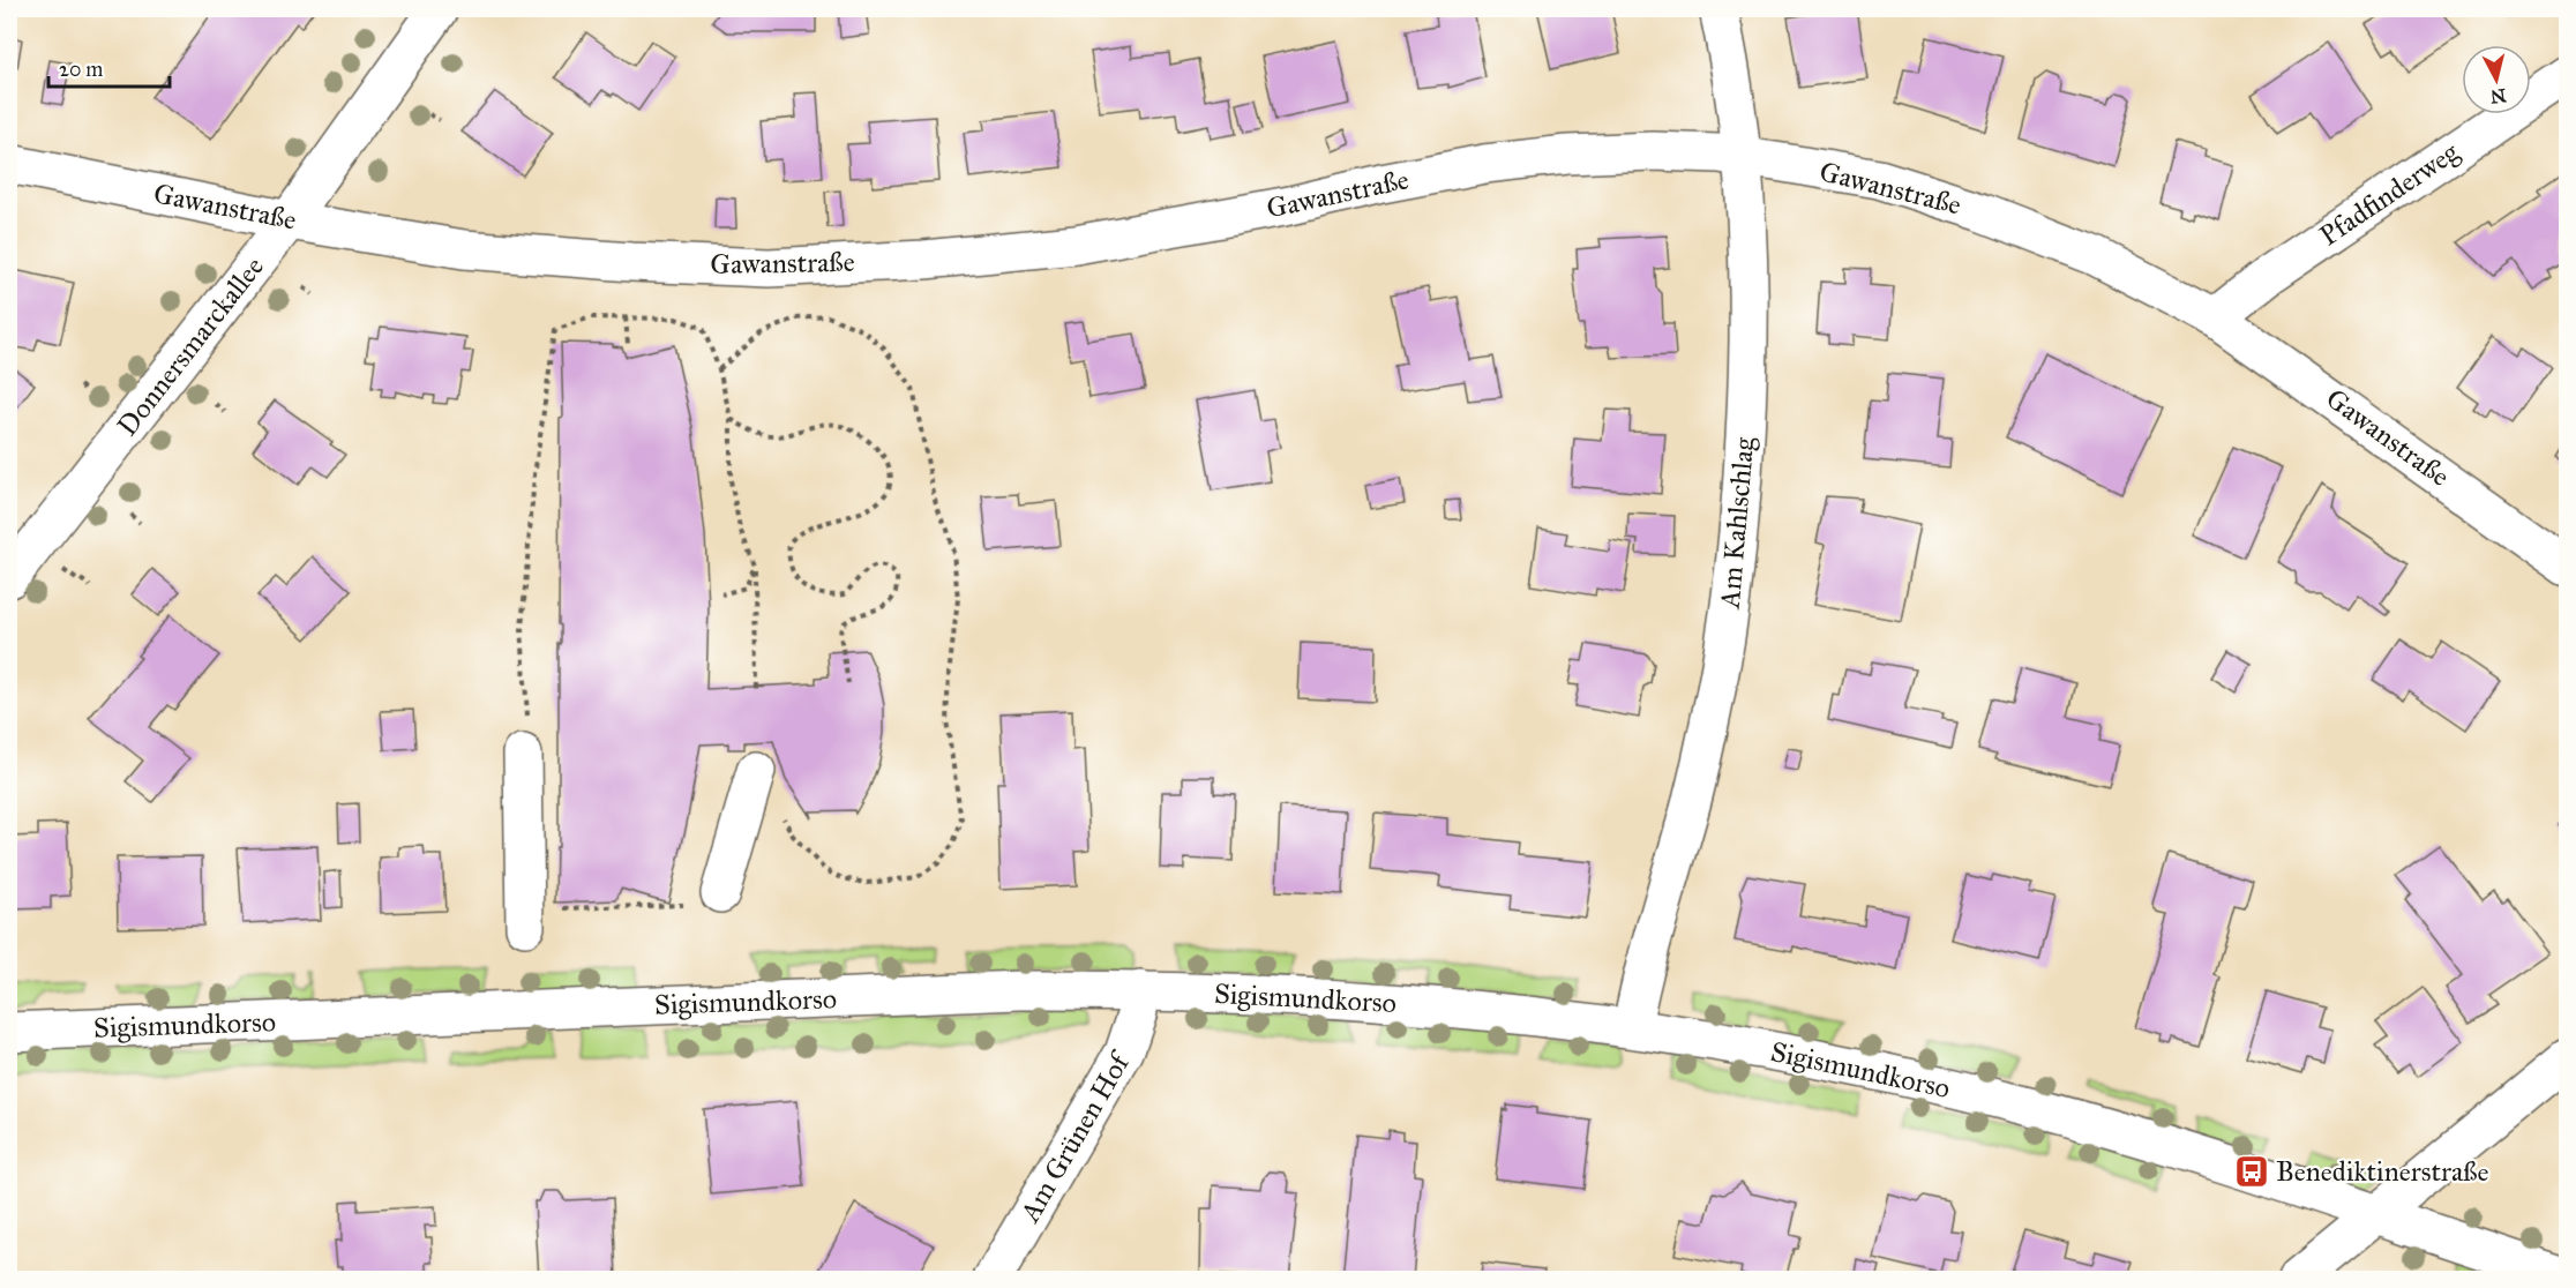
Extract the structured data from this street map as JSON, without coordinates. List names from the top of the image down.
{
  "streets": {
    "street": [
      "Gawanstraße",
      "Pfadfinderweg",
      "Donnersmarckallee",
      "Am Kahlschlag",
      "Sigismundkorso",
      "Am Grünen Hof"
    ]
  },
  "crossings": [
    ["Gawanstraße", "Pfadfinderweg"],
    ["Gawanstraße", "Donnersmarckallee"],
    ["Gawanstraße", "Am Kahlschlag"],
    ["Am Kahlschlag", "Sigismundkorso"],
    ["Sigismundkorso", "Am Grünen Hof"]
  ],
  "places": {
    "bus stop": ["Benediktinerstraße"]
  },
  "scale_bar": "20 m",
  "north": "bottom"
}
